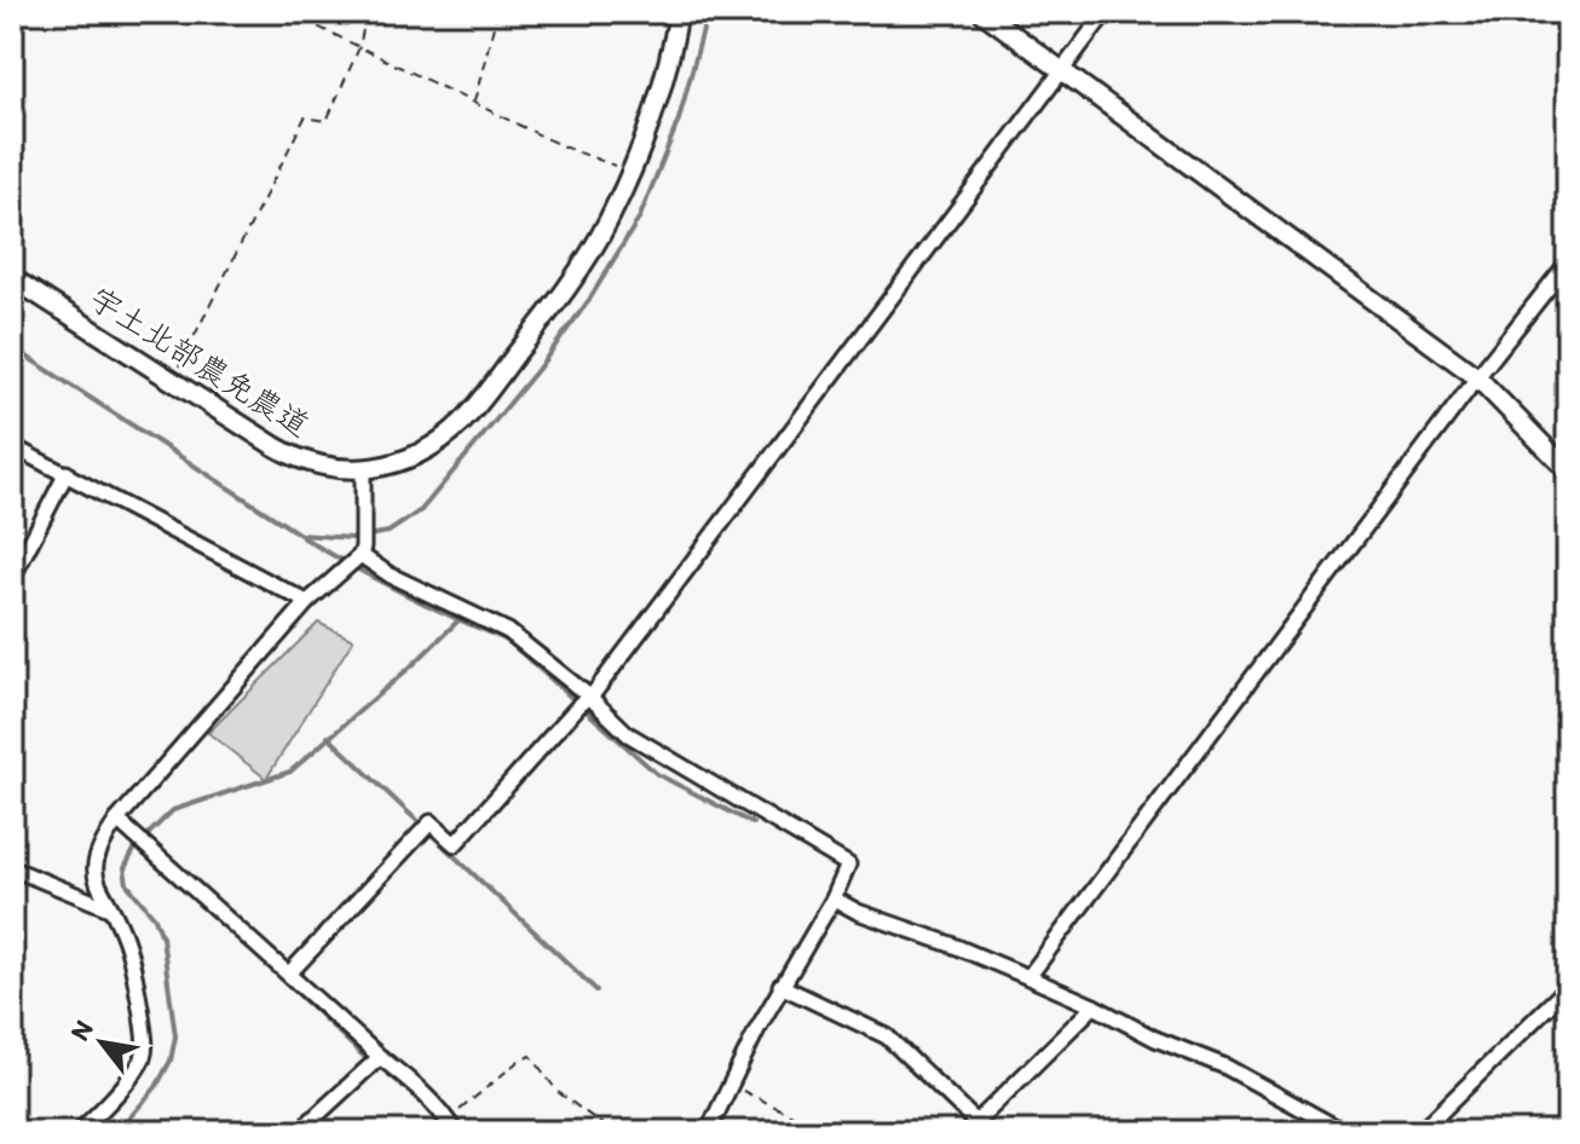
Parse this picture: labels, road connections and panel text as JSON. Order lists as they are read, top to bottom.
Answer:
{
  "streets": {
    "street": ["宇土北部農免農道"]
  },
  "north": "top left"
}
